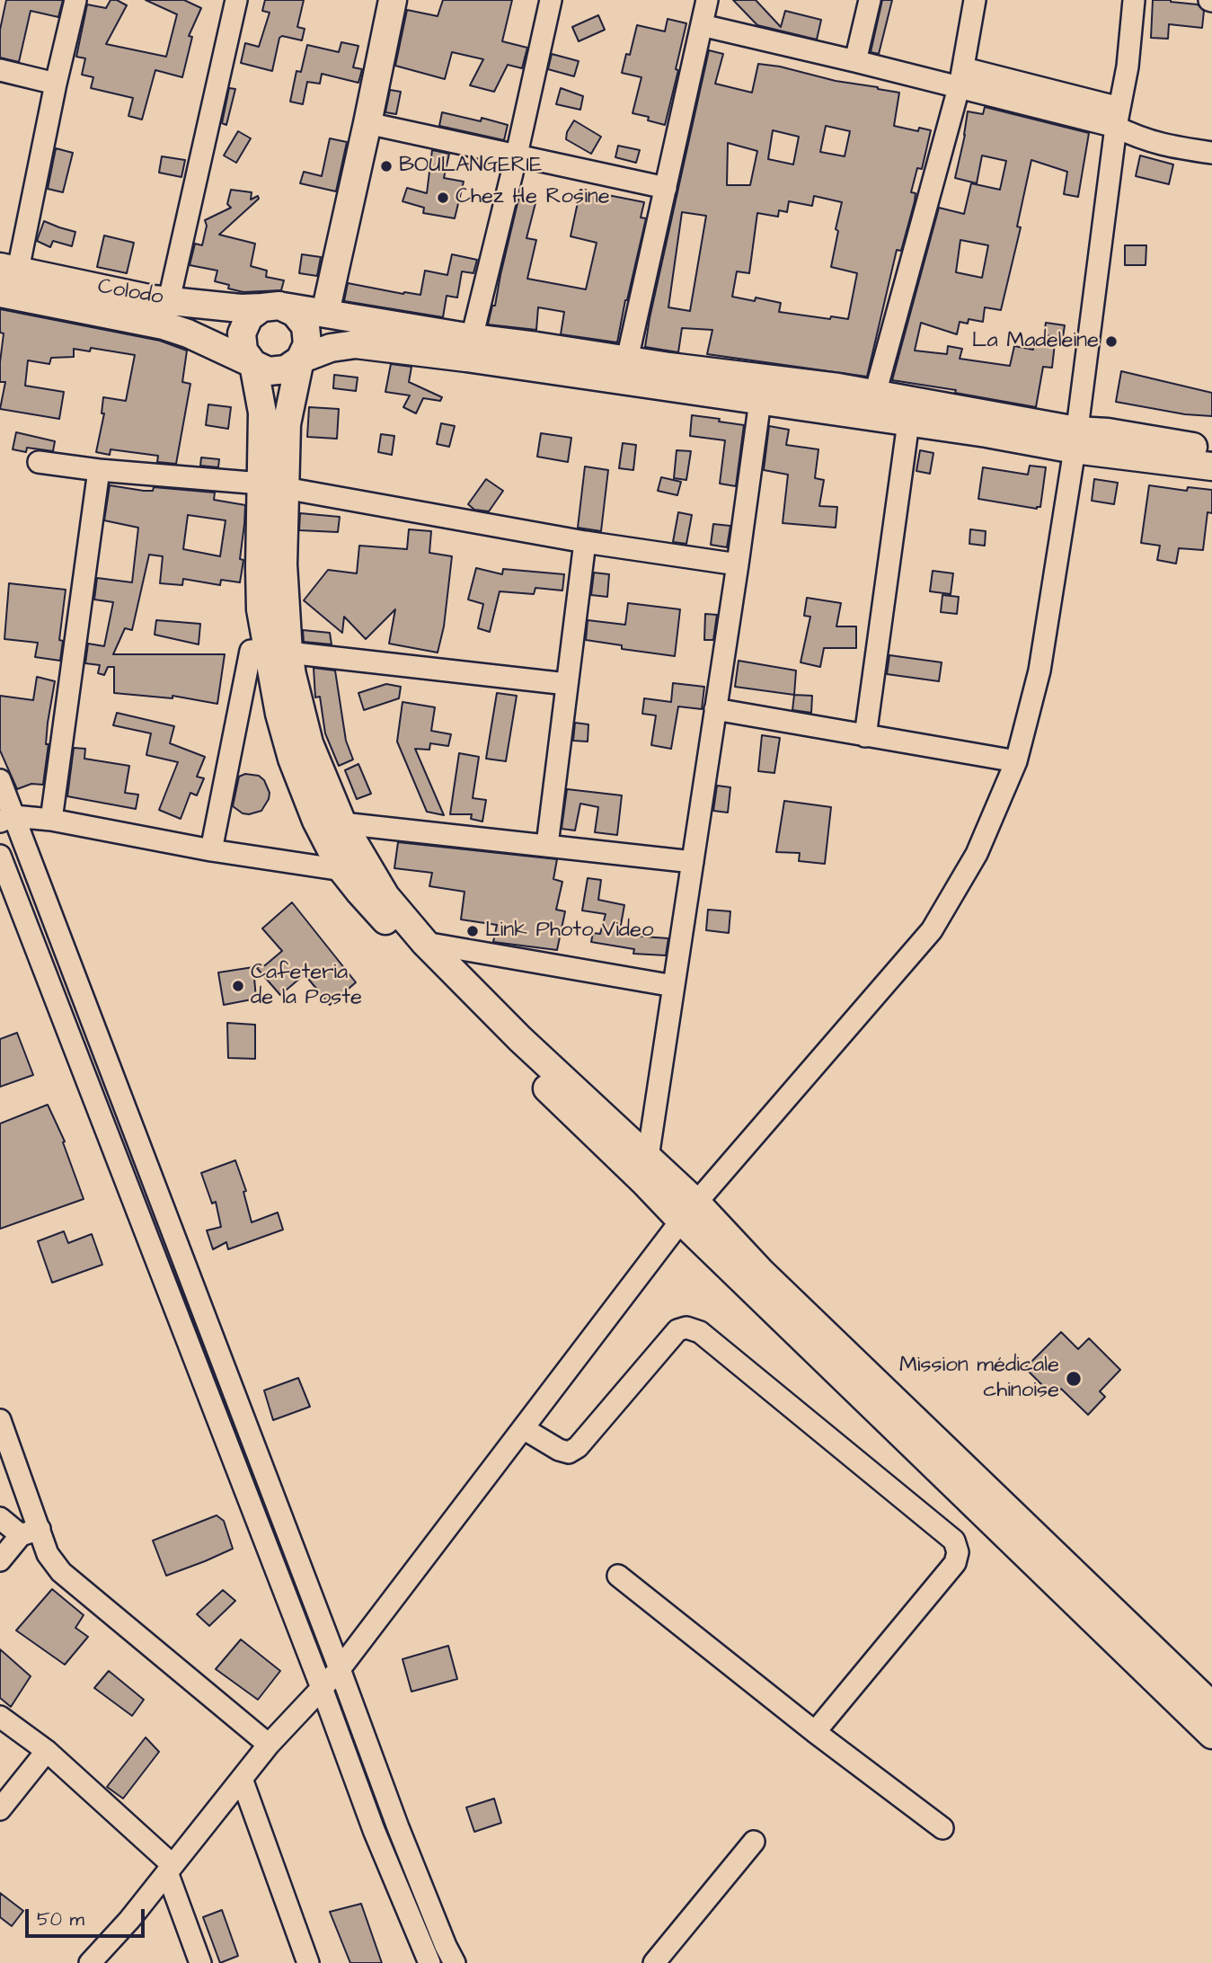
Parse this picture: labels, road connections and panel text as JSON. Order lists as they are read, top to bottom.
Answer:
{
  "streets": {
    "main road": ["Colodo"]
  },
  "places": [
    "BOULANGERIE",
    "Chez He Rosine",
    "La Madeleine",
    "Link Photo Video",
    "Cafeteria de la Poste",
    "Mission médicale chinoise"
  ],
  "scale_bar": "50 m"
}
